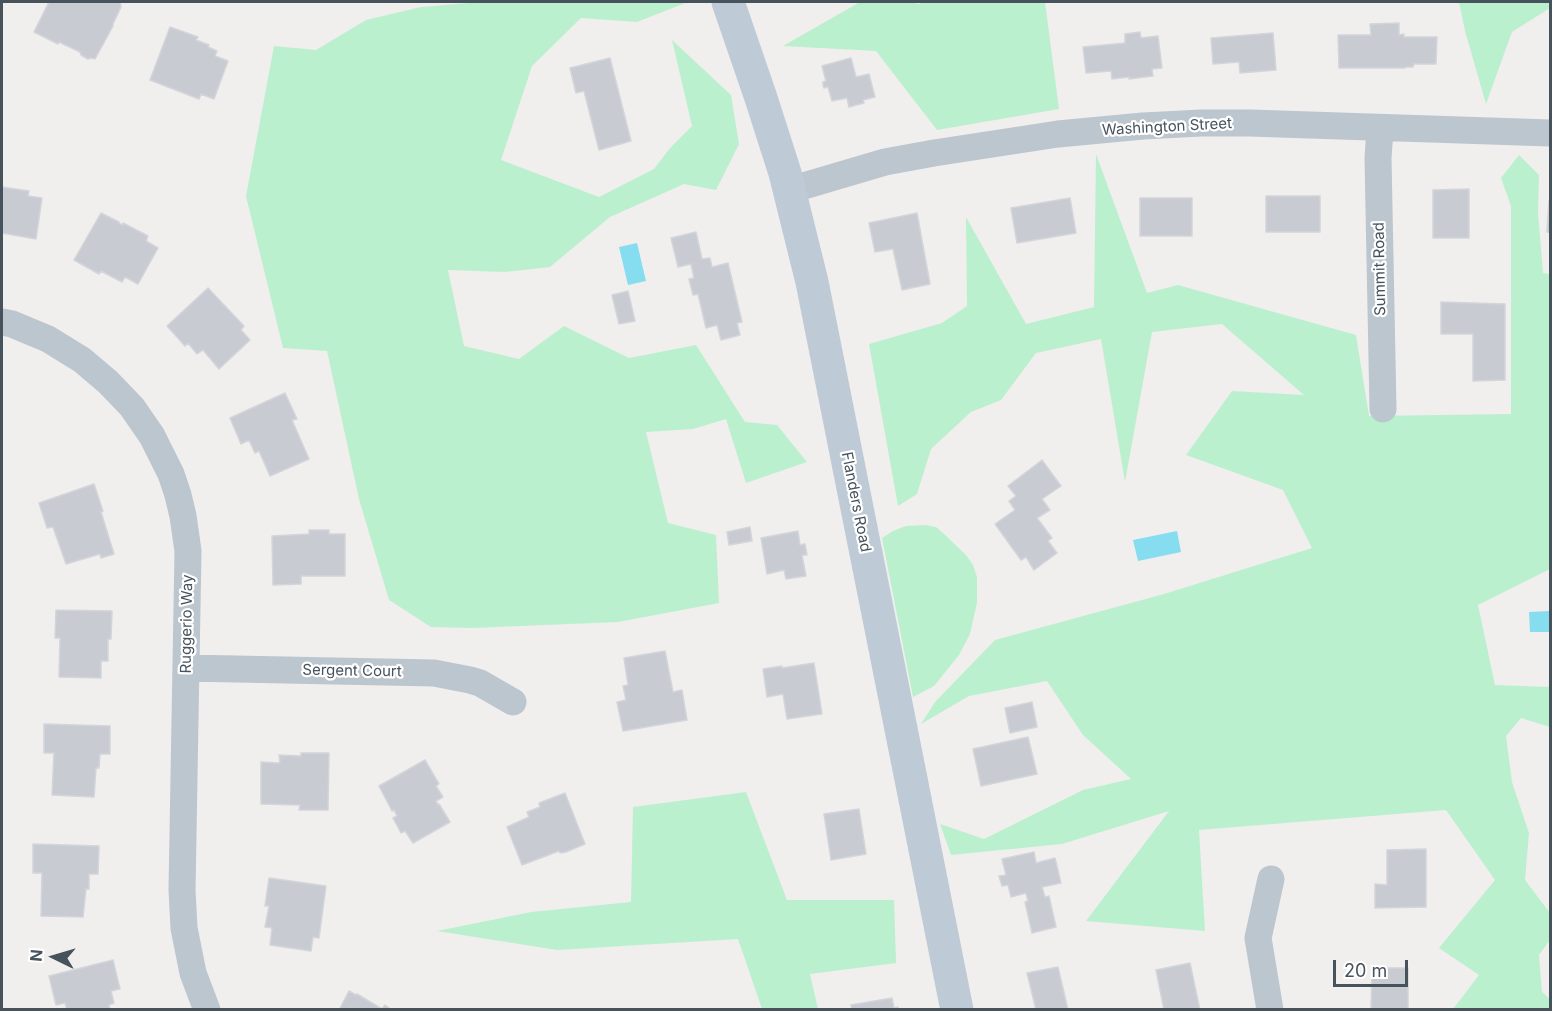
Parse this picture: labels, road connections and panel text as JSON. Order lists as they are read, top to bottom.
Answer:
{
  "streets": {
    "main road": ["Flanders Road"],
    "street": [
      "Washington Street",
      "Summit Road",
      "Ruggerio Way",
      "Sergent Court"
    ]
  },
  "crossings": [
    ["Washington Street", "Summit Road"],
    ["Washington Street", "Flanders Road"],
    ["Ruggerio Way", "Sergent Court"]
  ],
  "scale_bar": "20 m",
  "north": "left"
}
